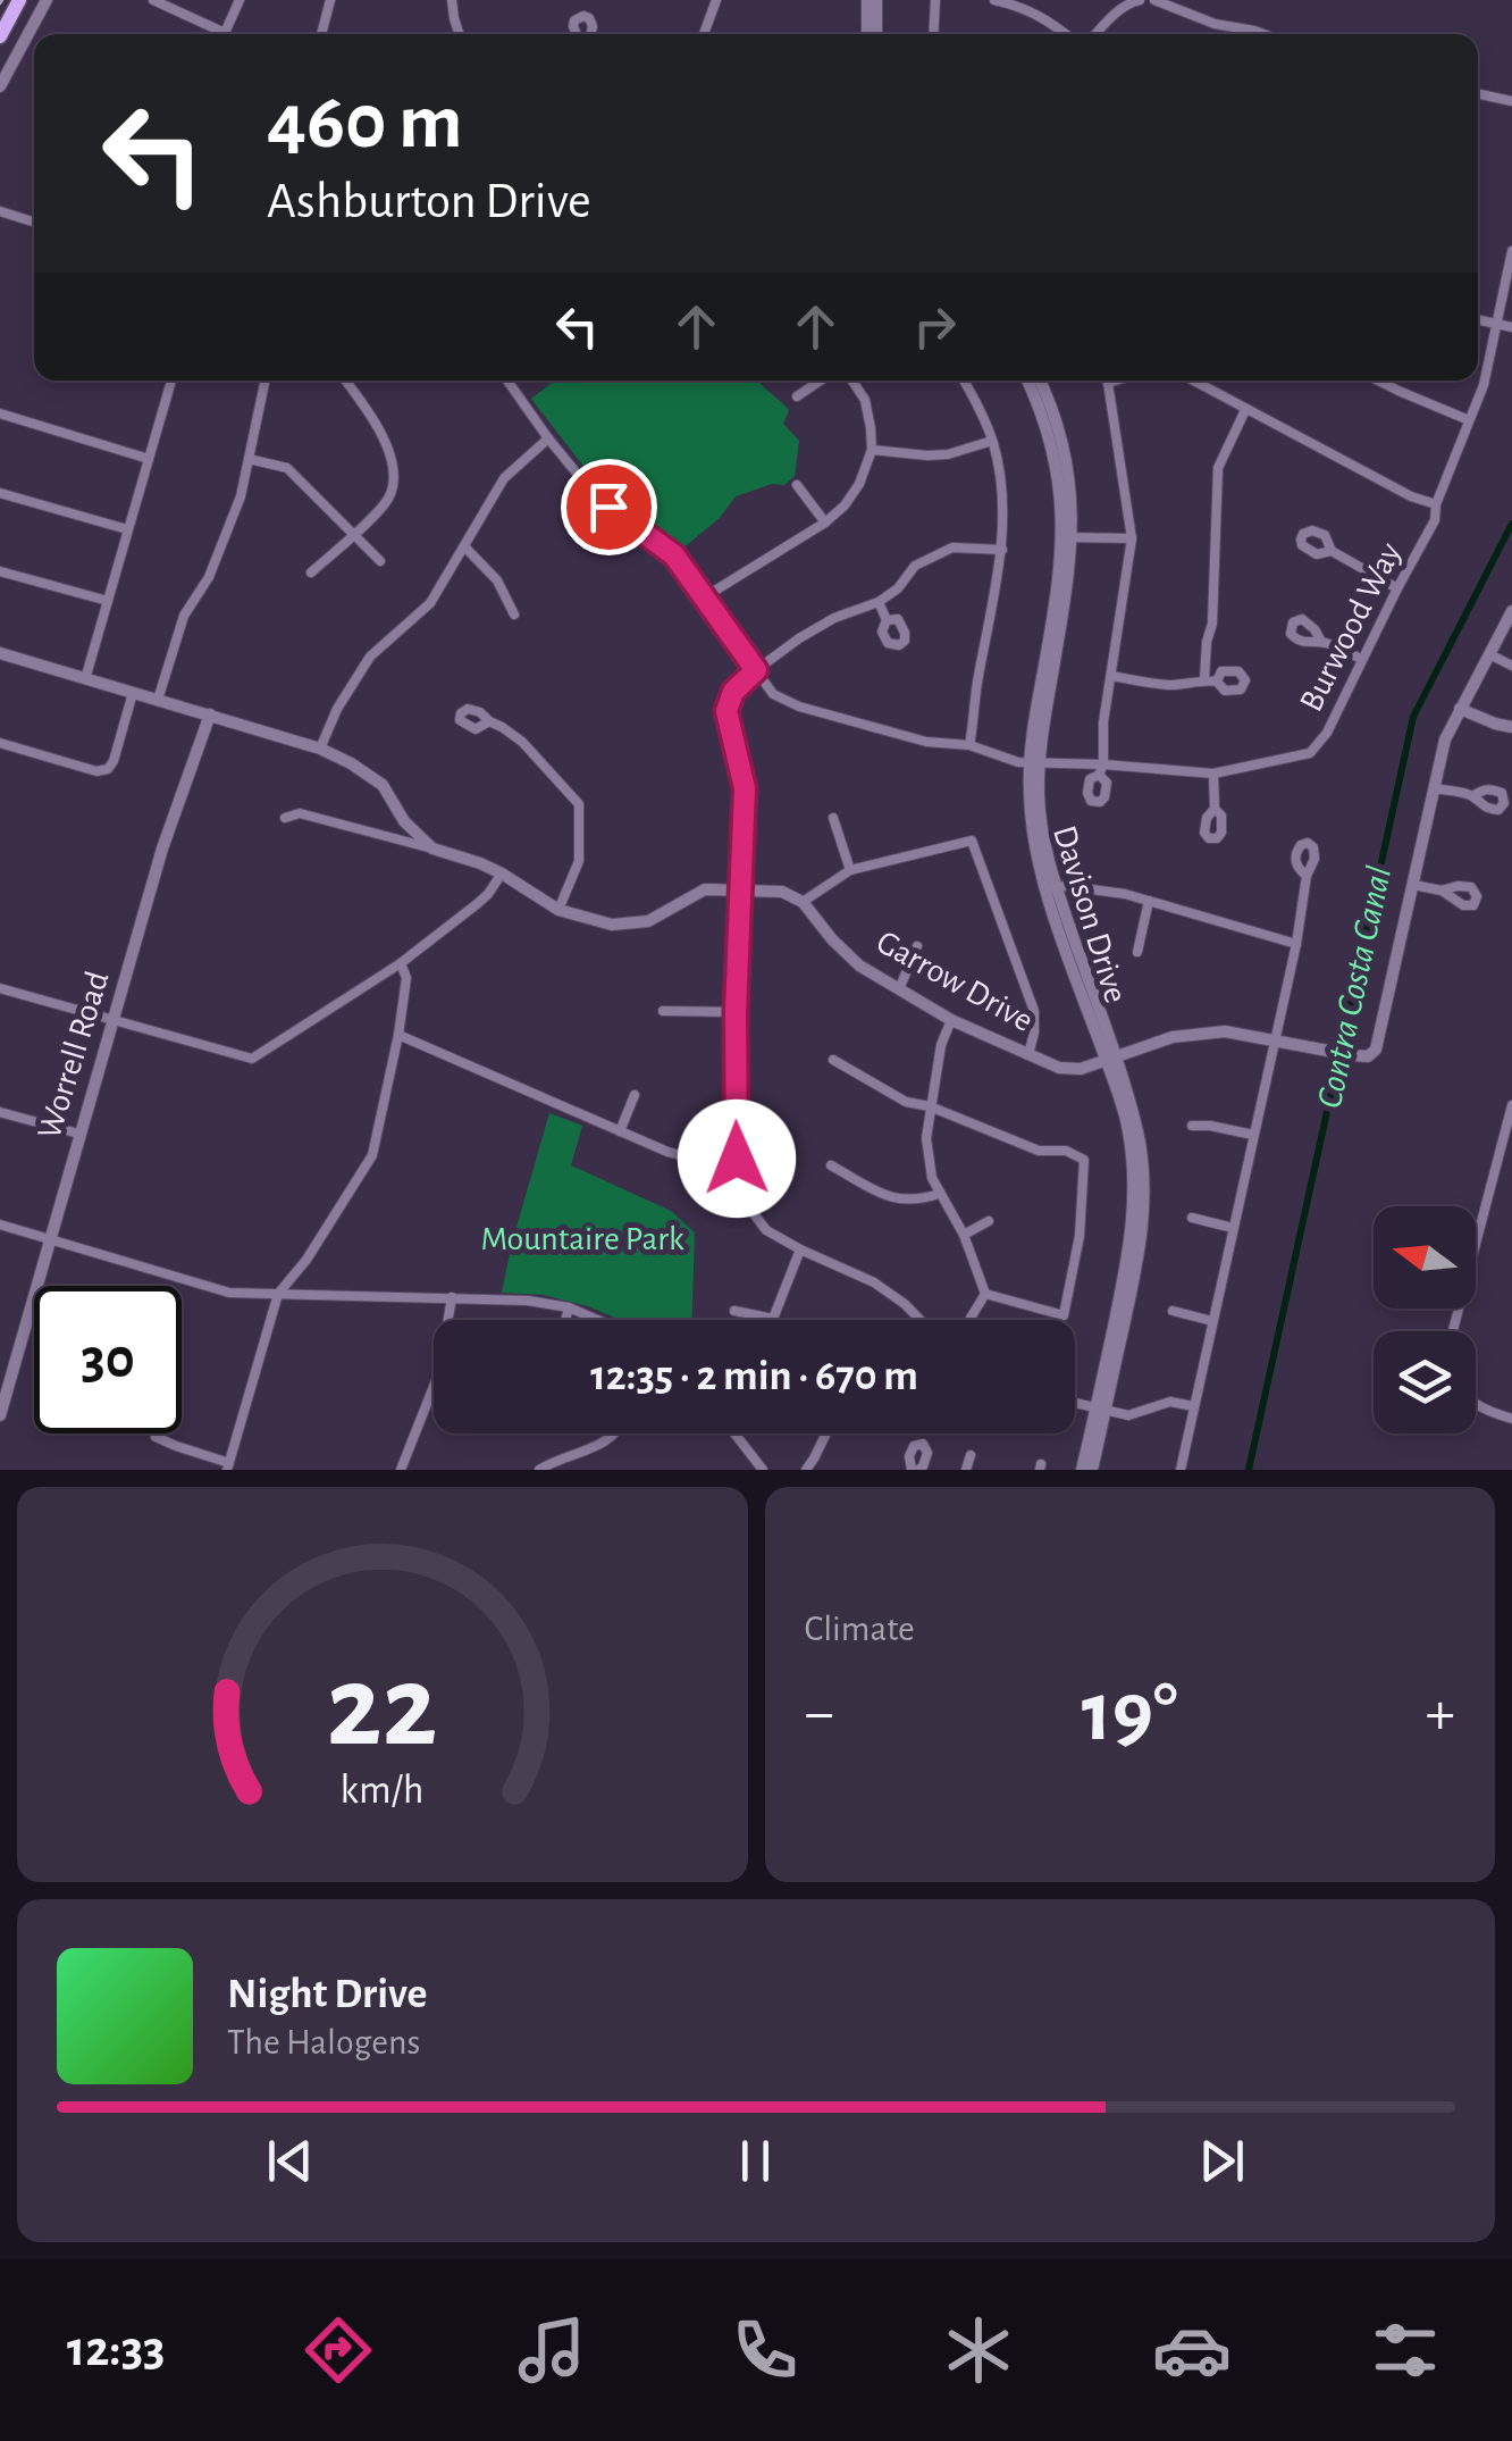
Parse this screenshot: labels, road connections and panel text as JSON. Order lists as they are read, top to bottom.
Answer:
{
  "streets": {
    "street": [
      "Burwood Way",
      "Davison Drive",
      "Garrow Drive",
      "Worrell Road"
    ]
  },
  "crossings": [
    ["Burwood Way", "Davison Drive"],
    ["Davison Drive", "Garrow Drive"]
  ],
  "water": ["Contra Costa Canal"],
  "parks": ["Mountaire Park"],
  "north": "left",
  "page": {
    "turn": ["460 m", "Ashburton Drive"],
    "limit": "30",
    "trip": "12:35 · 2 min · 670 m",
    "tile": "Climate",
    "heat": ["−", "19°", "+"],
    "song": ["Night Drive", "The Halogens"],
    "tabs": "12:33",
    "gauge": ["22", "km/h"]
  }
}
